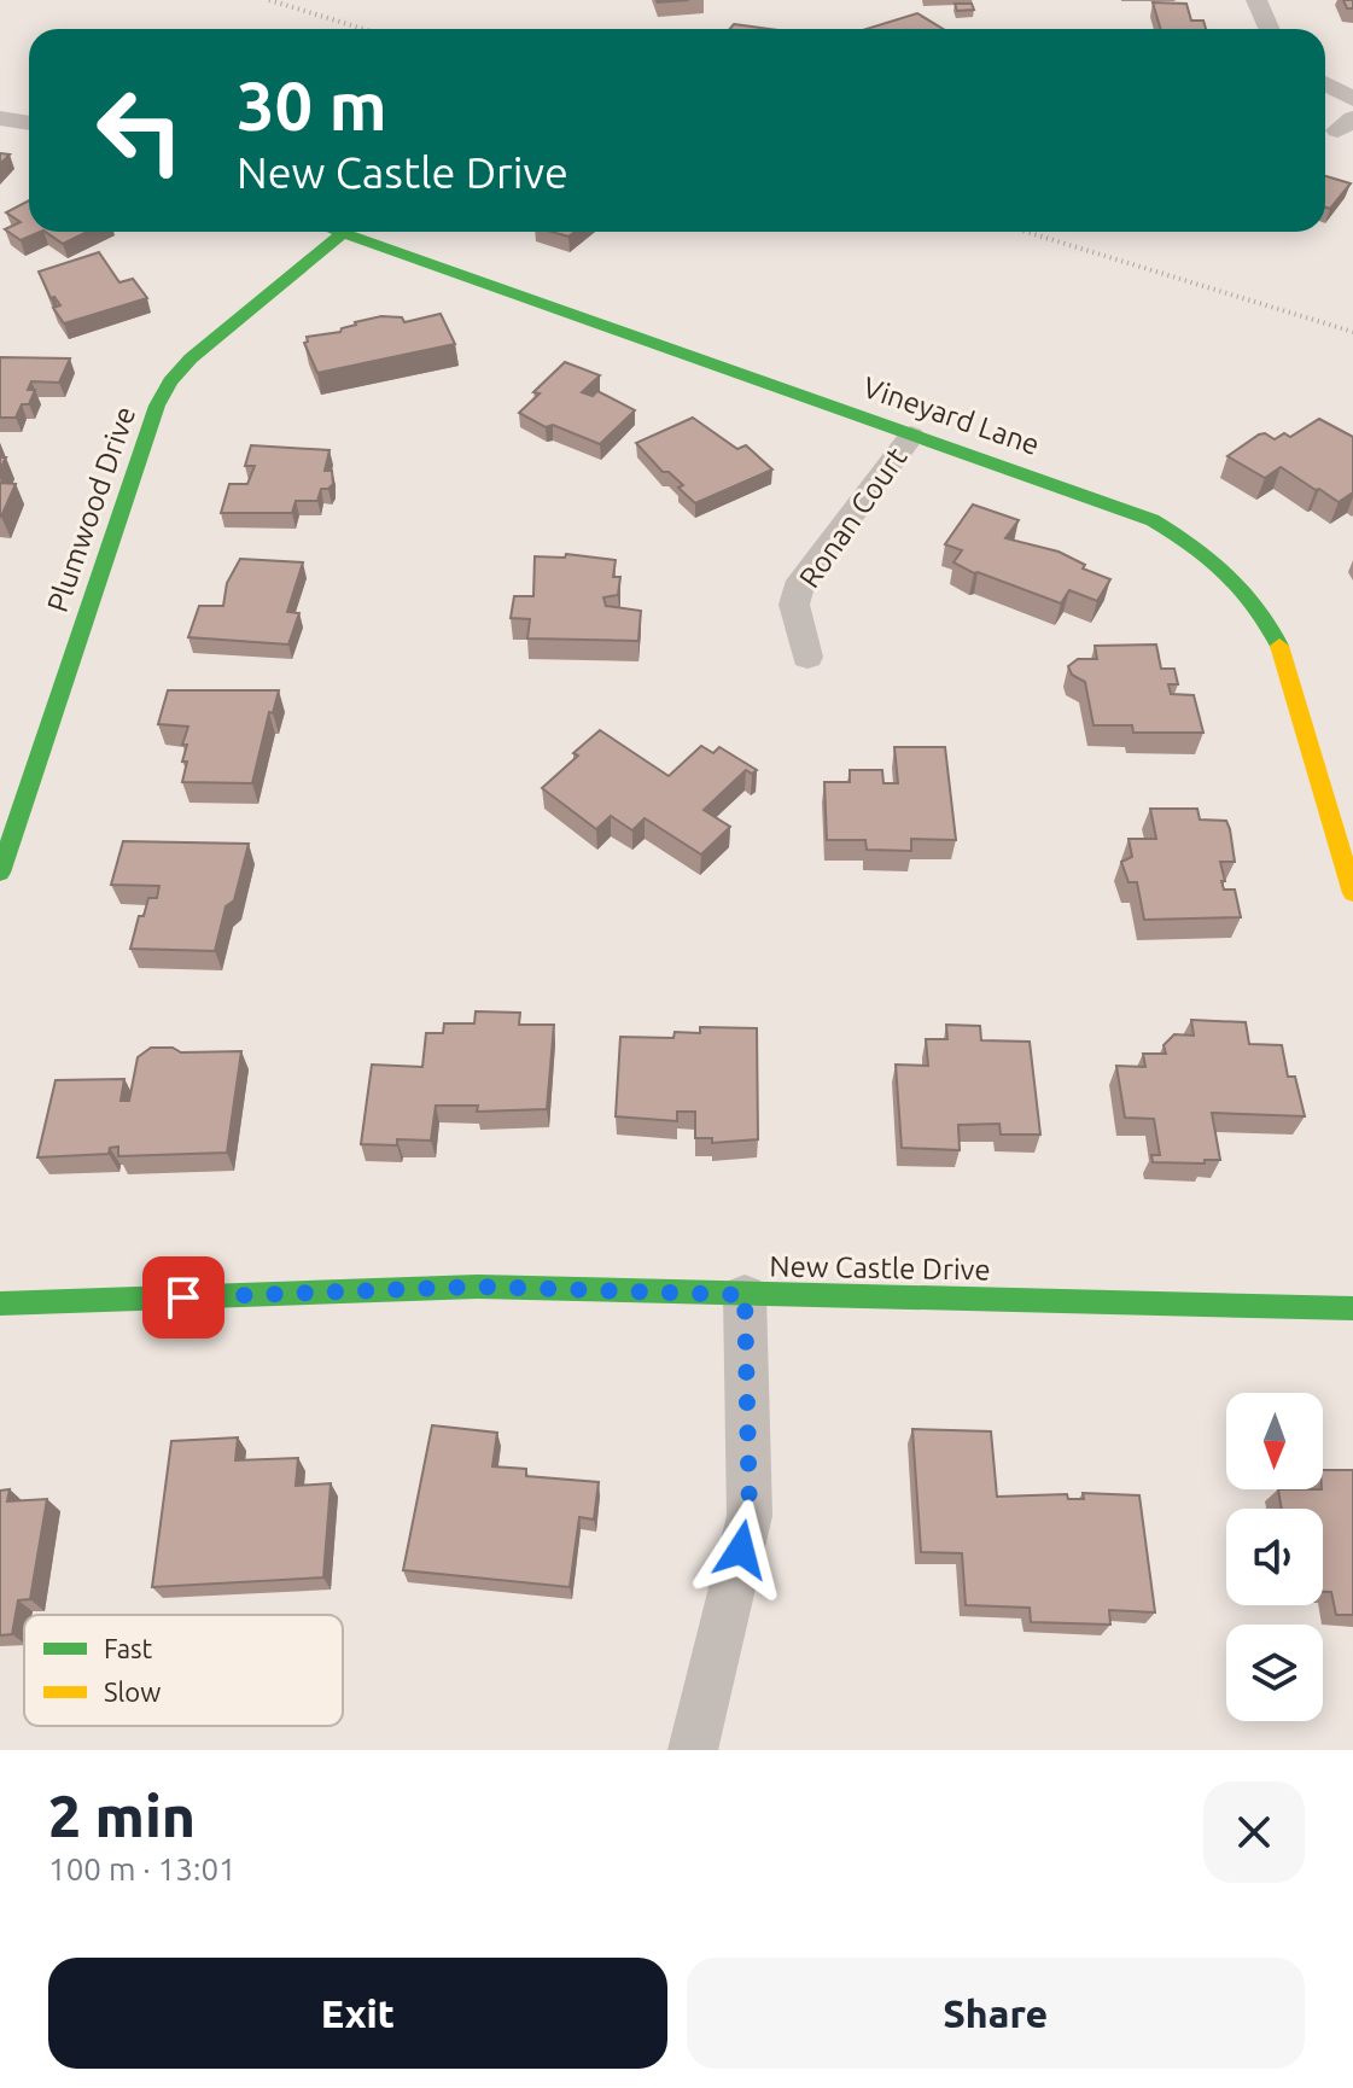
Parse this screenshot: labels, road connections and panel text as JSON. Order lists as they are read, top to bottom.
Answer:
{
  "streets": {
    "street": [
      "Vineyard Lane",
      "Plumwood Drive",
      "Ronan Court",
      "New Castle Drive"
    ]
  },
  "crossings": [
    ["Vineyard Lane", "Plumwood Drive"],
    ["Vineyard Lane", "Ronan Court"]
  ],
  "legend": ["Fast", "Slow"],
  "north": "bottom",
  "page": {
    "turn": ["30 m", "New Castle Drive"],
    "heading": ["2 min", "100 m · 13:01"],
    "buttons": ["Exit", "Share"]
  }
}
